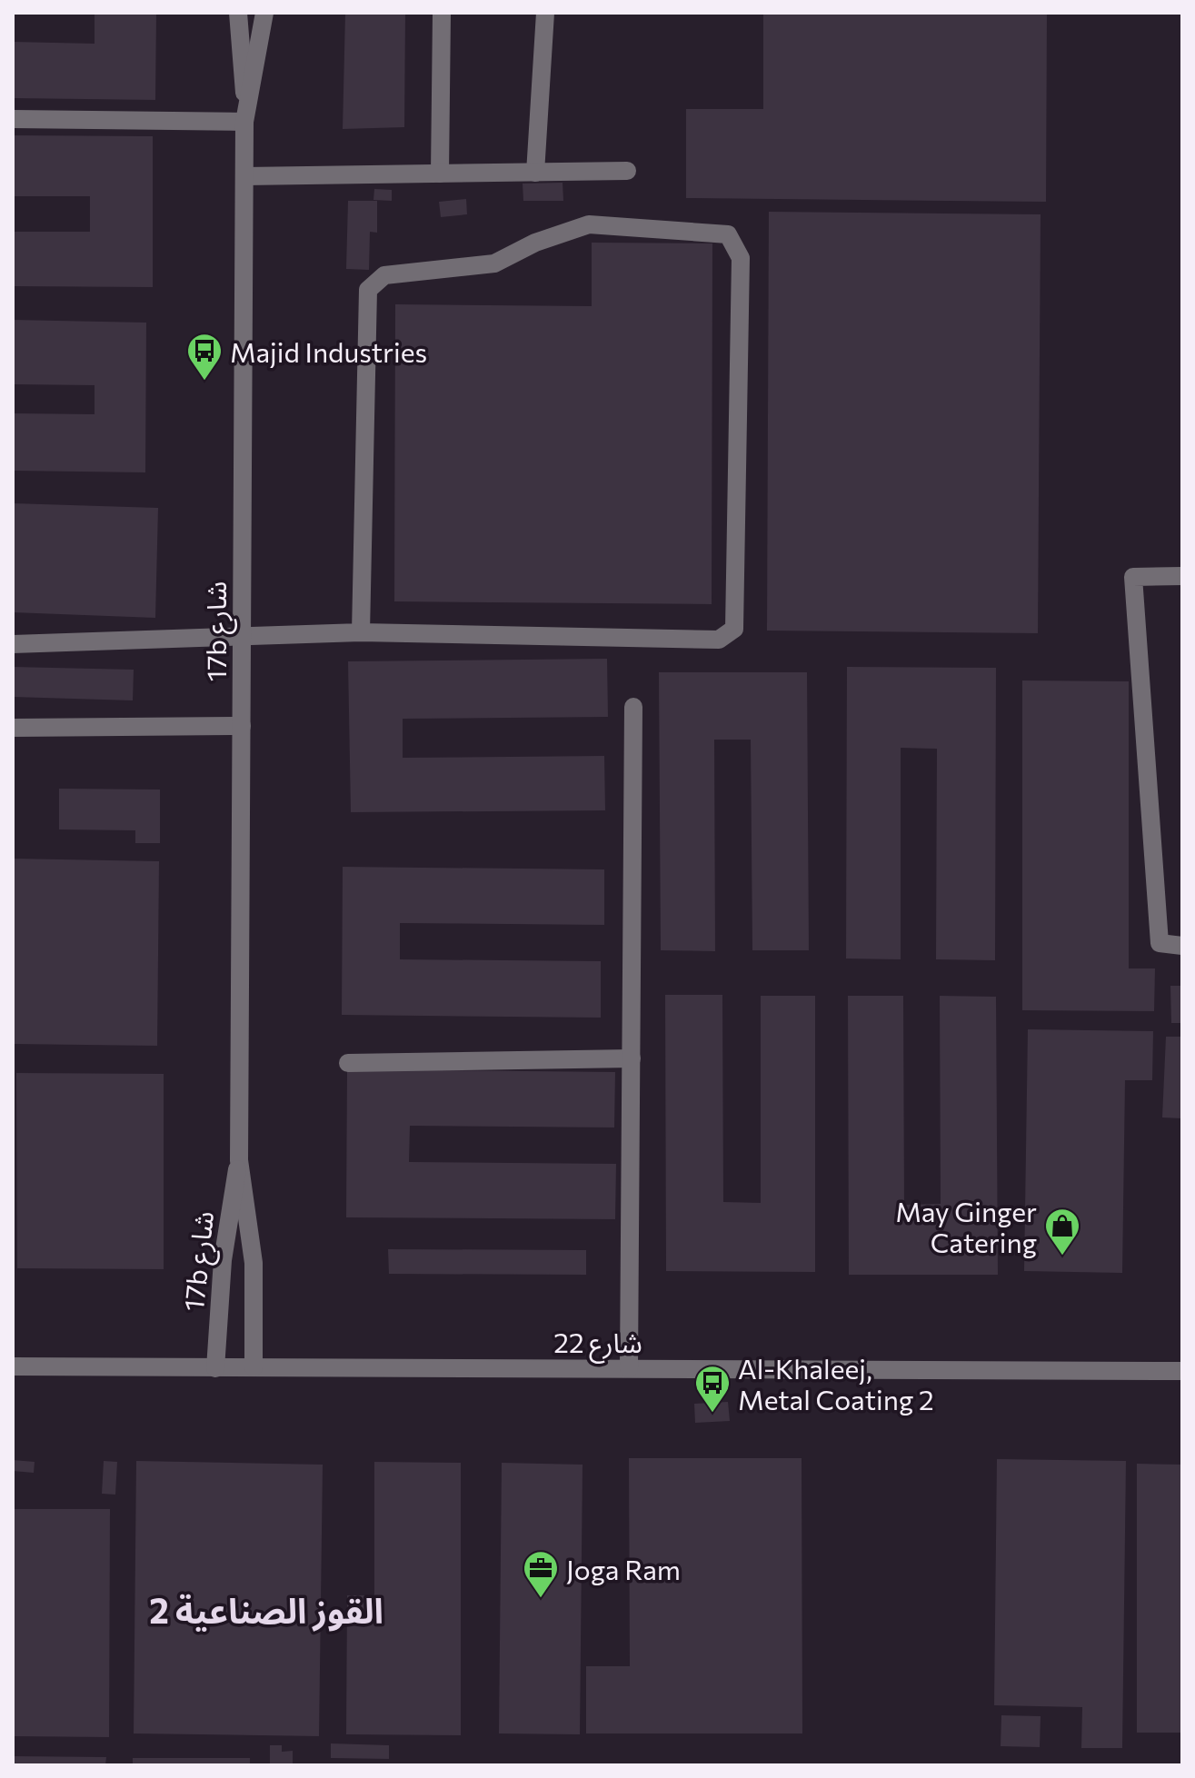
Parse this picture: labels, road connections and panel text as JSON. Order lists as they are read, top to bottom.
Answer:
{
  "streets": {
    "street": ["17b شارع", "شارع 22"]
  },
  "crossings": [
    ["17b شارع", "شارع 22"]
  ],
  "districts": ["القوز الصناعية 2"],
  "places": {
    "bus stop": ["Majid Industries", "Al-Khaleej, Metal Coating 2"],
    "shop": ["May Ginger Catering"],
    "office": ["Joga Ram"]
  }
}
